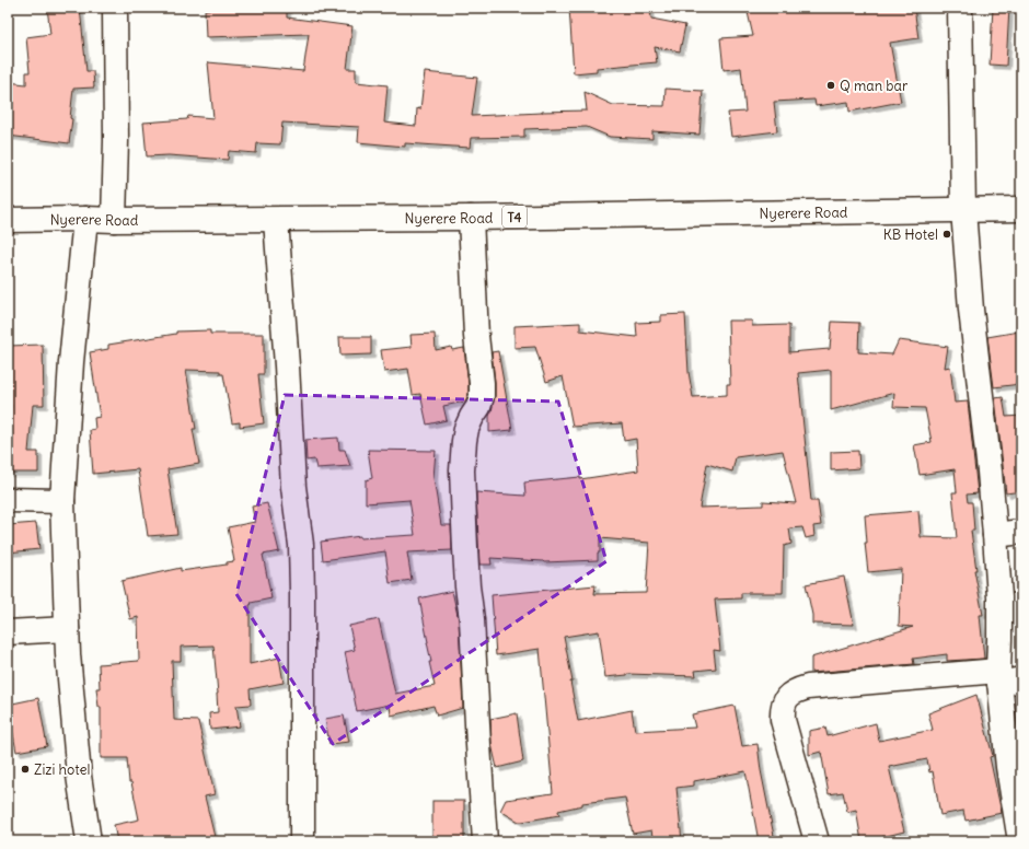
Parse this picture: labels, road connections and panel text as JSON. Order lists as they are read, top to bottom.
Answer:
{
  "streets": {
    "main road": ["Nyerere Road", "T4"]
  },
  "places": ["Q man bar", "KB Hotel", "Zizi hotel"]
}
